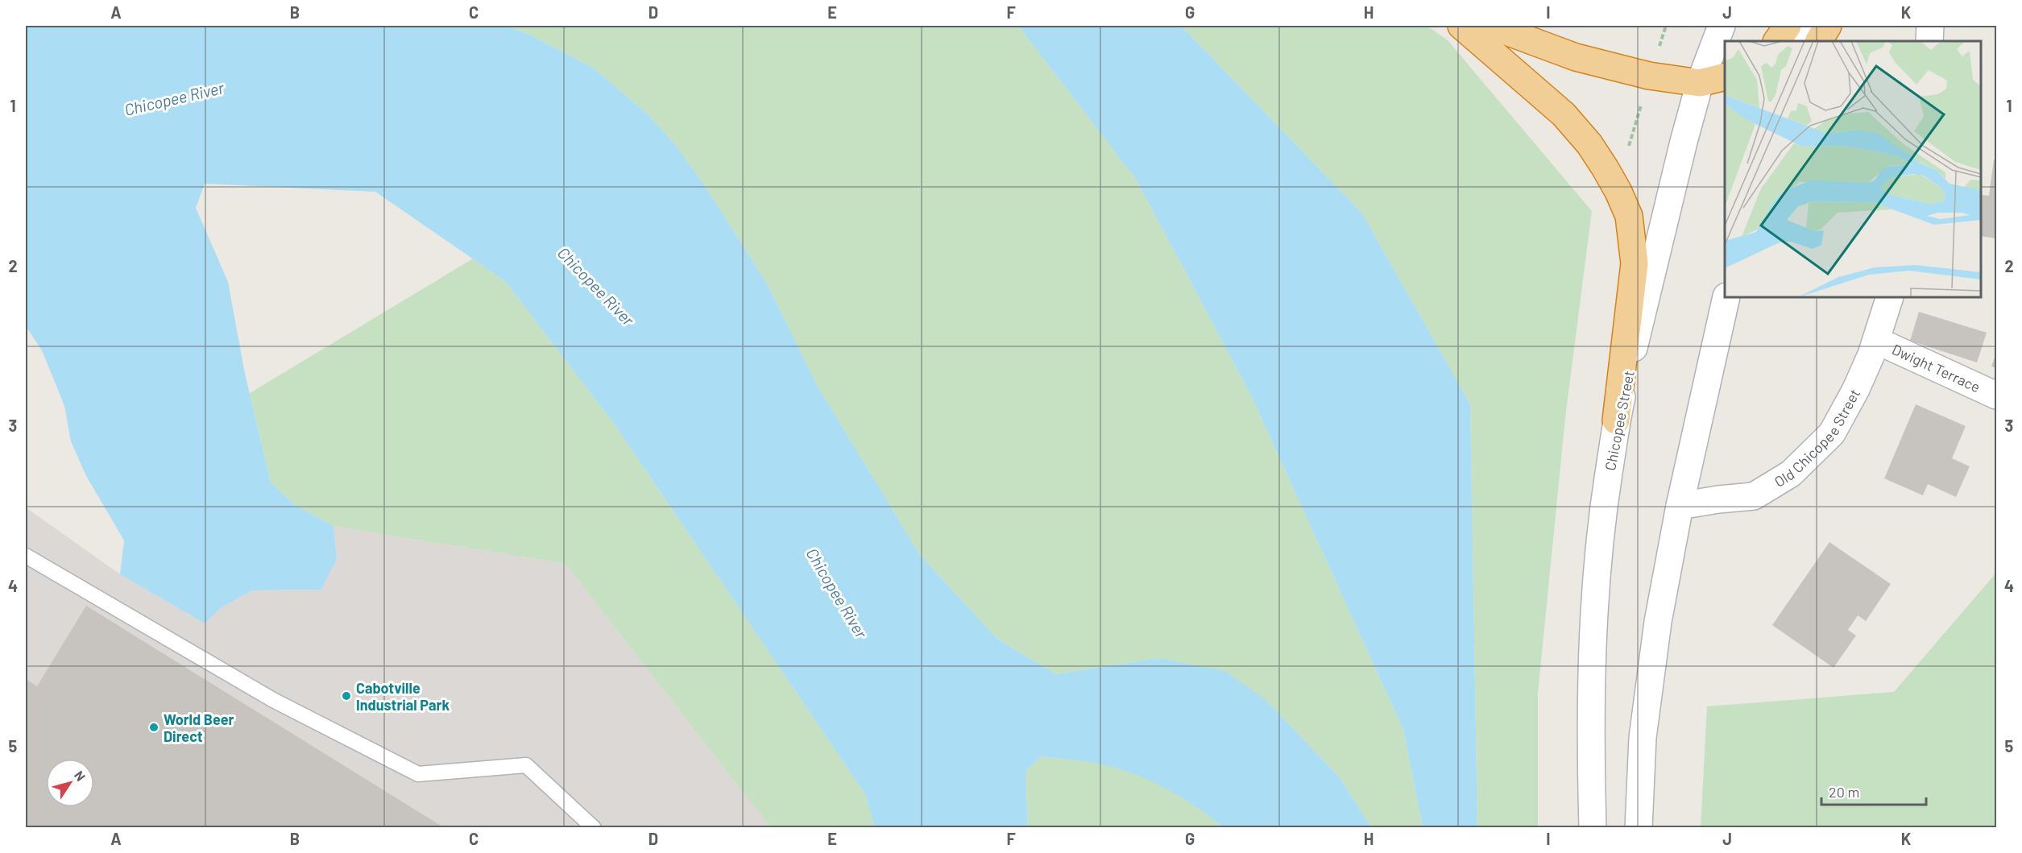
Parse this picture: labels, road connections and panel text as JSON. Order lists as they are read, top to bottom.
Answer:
{
  "streets": {
    "main road": ["Dwight Terrace", "Chicopee Street", "Old Chicopee Street"]
  },
  "crossings": [
    ["Dwight Terrace", "Old Chicopee Street"]
  ],
  "water": ["Chicopee River"],
  "places": ["Cabotville Industrial Park", "World Beer Direct"],
  "scale_bar": "20 m",
  "north": "top right",
  "grid": {
    "columns": [
      "A",
      "B",
      "C",
      "D",
      "E",
      "F",
      "G",
      "H",
      "I",
      "J",
      "K"
    ],
    "rows": [
      "1",
      "2",
      "3",
      "4",
      "5"
    ]
  }
}
